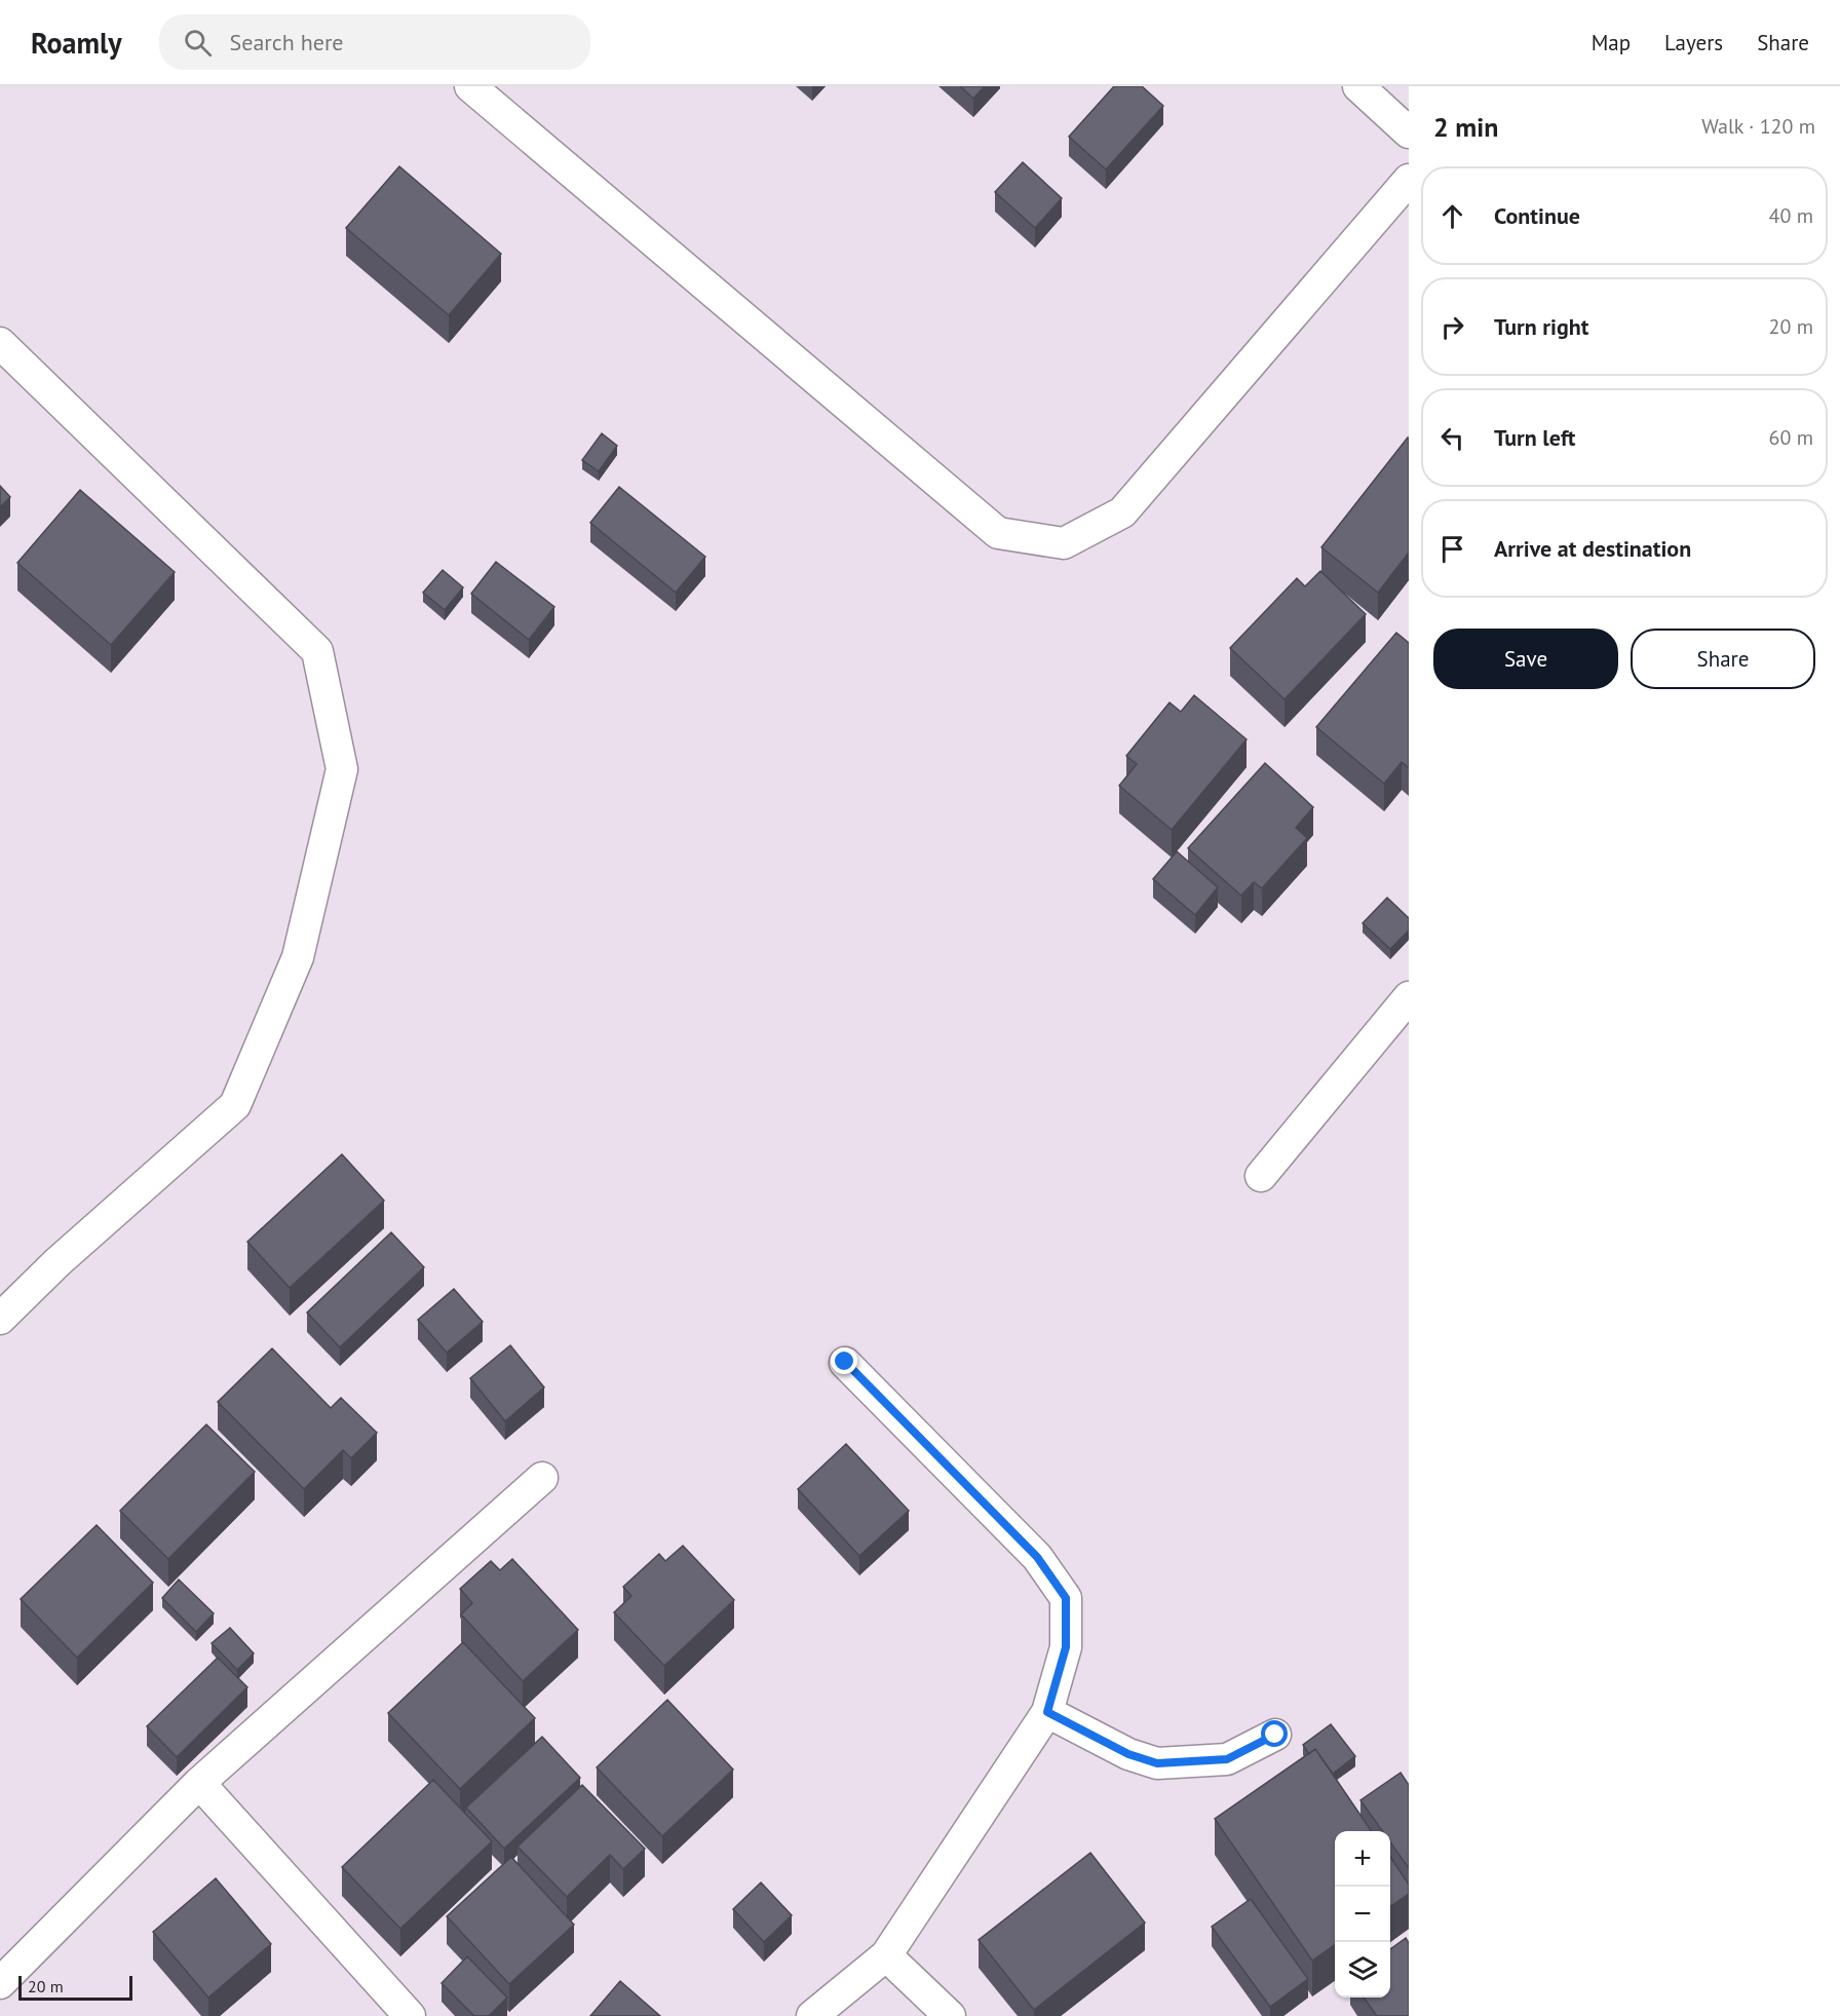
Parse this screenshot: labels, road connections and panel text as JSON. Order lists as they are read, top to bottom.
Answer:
{
  "scale_bar": "20 m",
  "page": {
    "header": "Roamly",
    "search": "Search here",
    "nav": ["Map", "Layers", "Share"],
    "heading": ["2 min", "Walk · 120 m"],
    "list": [
      ["Continue", "40 m"],
      ["Turn right", "20 m"],
      ["Turn left", "60 m"],
      "Arrive at destination"
    ],
    "buttons": ["Save", "Share"],
    "map_buttons": ["+", "−"],
    "scale": "20 m"
  }
}
